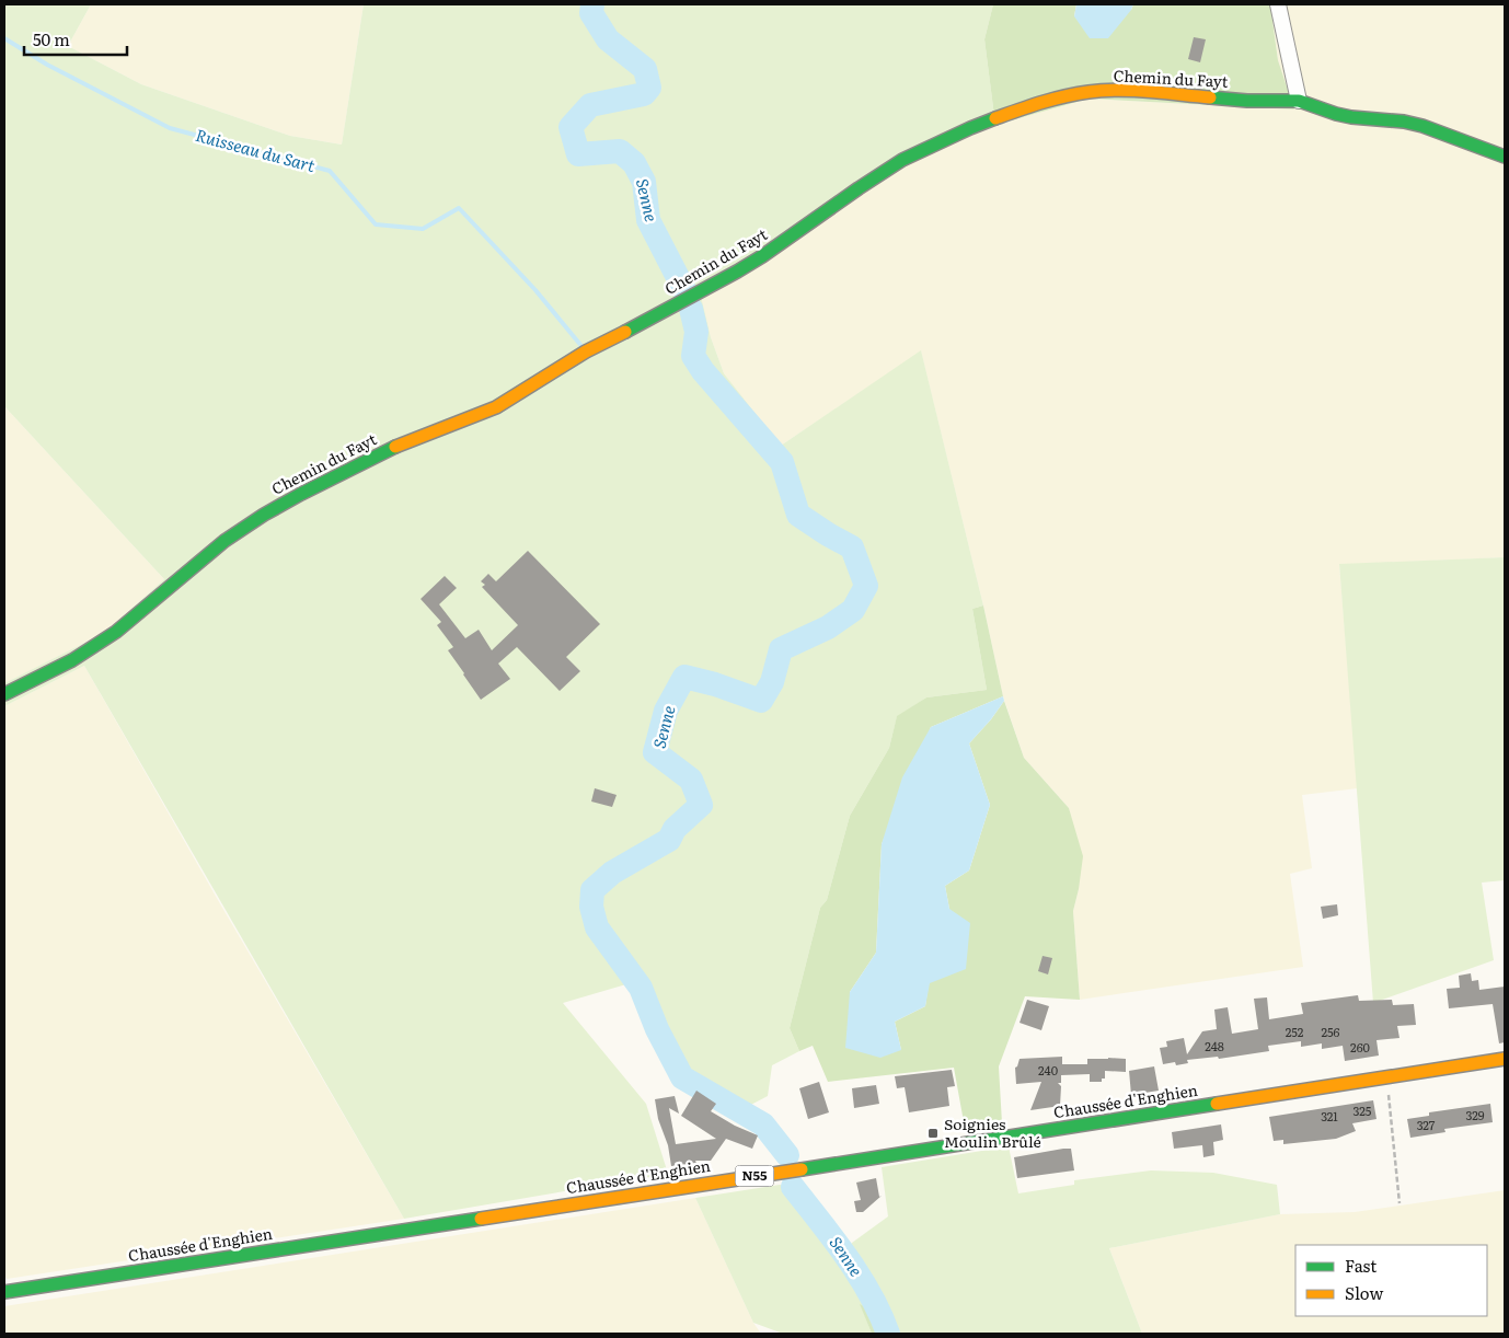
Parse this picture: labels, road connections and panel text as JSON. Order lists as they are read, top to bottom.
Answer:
{
  "streets": {
    "street": ["Chemin du Fayt", "Chaussée d'Enghien", "N55"]
  },
  "water": ["Ruisseau du Sart", "Senne"],
  "places": {
    "transit": ["Soignies Moulin Brûlé"]
  },
  "house_numbers": [
    "252",
    "256",
    "248",
    "260",
    "240",
    "325",
    "329",
    "321",
    "327"
  ],
  "legend": ["Fast", "Slow"],
  "scale_bar": "50 m"
}
